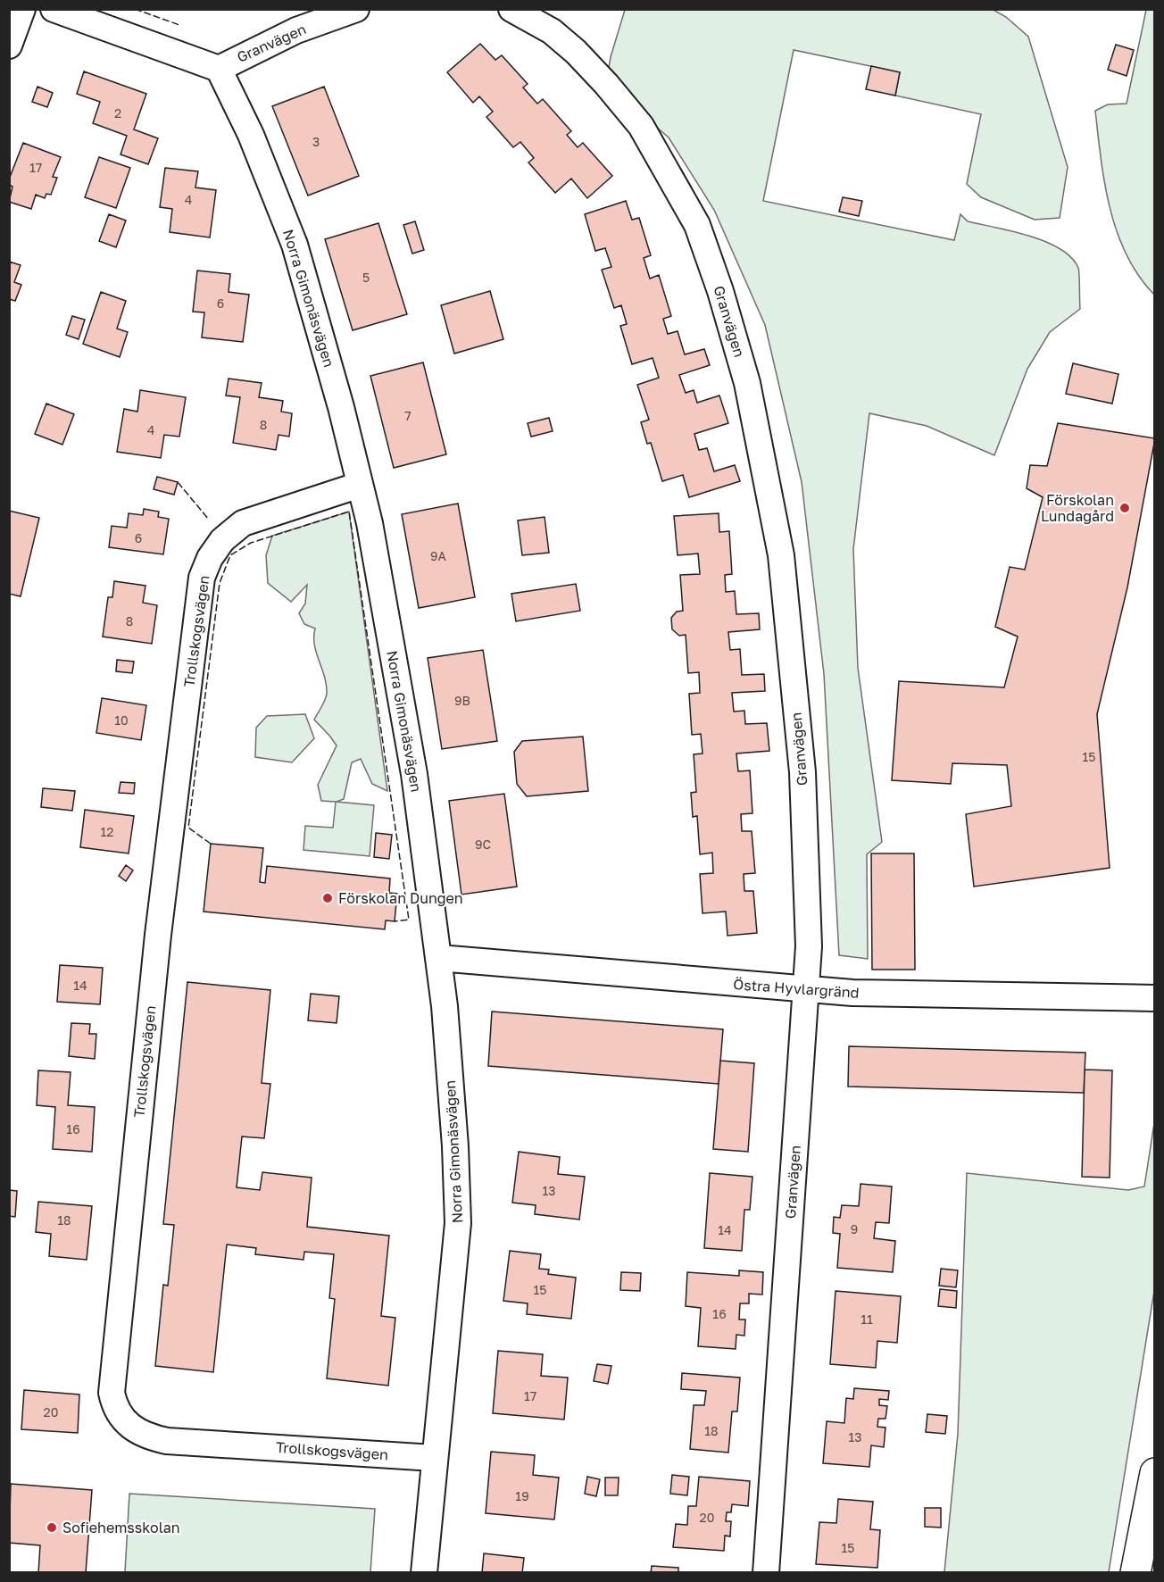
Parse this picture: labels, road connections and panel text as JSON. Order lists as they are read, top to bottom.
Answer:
{
  "streets": {
    "street": [
      "Granvägen",
      "Norra Gimonäsvägen",
      "Trollskogsvägen",
      "Östra Hyvlargränd"
    ]
  },
  "crossings": [
    ["Granvägen", "Norra Gimonäsvägen"],
    ["Granvägen", "Östra Hyvlargränd"],
    ["Norra Gimonäsvägen", "Trollskogsvägen"],
    ["Norra Gimonäsvägen", "Östra Hyvlargränd"]
  ],
  "places": ["Förskolan Lundagård", "Förskolan Dungen", "Sofiehemsskolan"],
  "house_numbers": [
    "2",
    "3",
    "17",
    "4",
    "5",
    "6",
    "7",
    "8",
    "4",
    "6",
    "9A",
    "8",
    "9B",
    "10",
    "15",
    "12",
    "9C",
    "14",
    "16",
    "13",
    "18",
    "9",
    "14",
    "15",
    "16",
    "11",
    "17",
    "20",
    "18",
    "13",
    "19",
    "20",
    "15"
  ]
}
